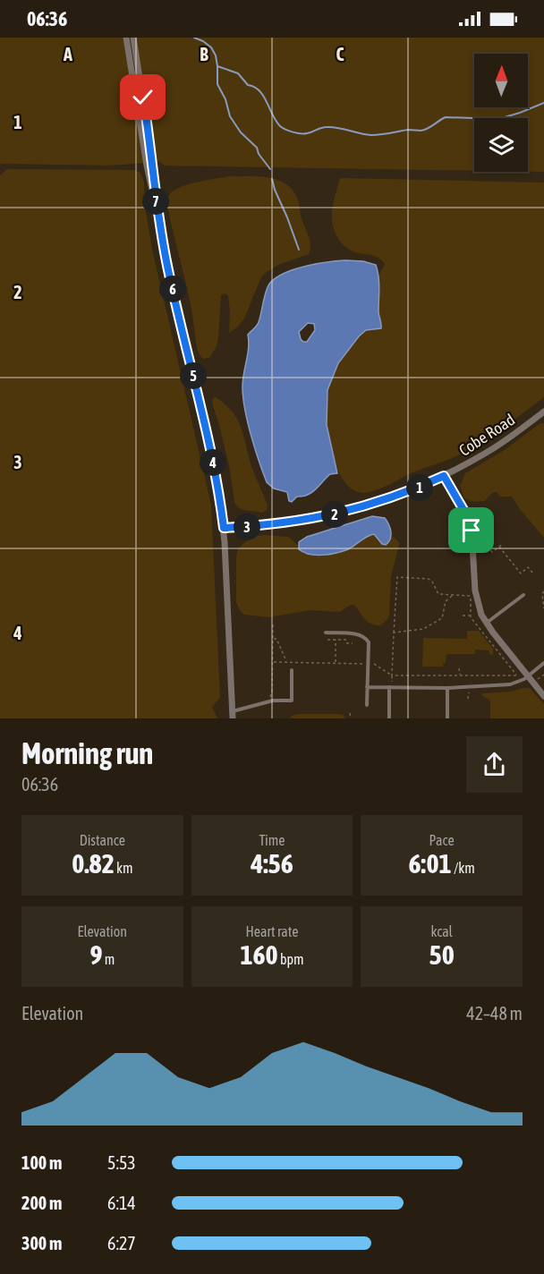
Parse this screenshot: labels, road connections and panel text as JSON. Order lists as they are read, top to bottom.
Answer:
{
  "streets": {
    "street": ["Cobe Road"]
  },
  "north": "top",
  "page": {
    "status": "06:36",
    "pins": [
      "7",
      "6",
      "5",
      "4",
      "1",
      "2",
      "3"
    ],
    "heading": ["Morning run", "06:36"],
    "stats": [
      ["Distance", "0.82 km"],
      ["Time", "4:56"],
      ["Pace", "6:01 /km"],
      ["Elevation", "9 m"],
      ["Heart rate", "160 bpm"],
      ["kcal", "50"]
    ],
    "chart": ["Elevation", "42–48 m"],
    "list": [
      {
        "name": "100 m",
        "note": "5:53"
      },
      {
        "name": "200 m",
        "note": "6:14"
      },
      {
        "name": "300 m",
        "note": "6:27"
      }
    ]
  },
  "grid": {
    "columns": ["A", "B", "C"],
    "rows": [
      "1",
      "2",
      "3",
      "4"
    ]
  }
}
